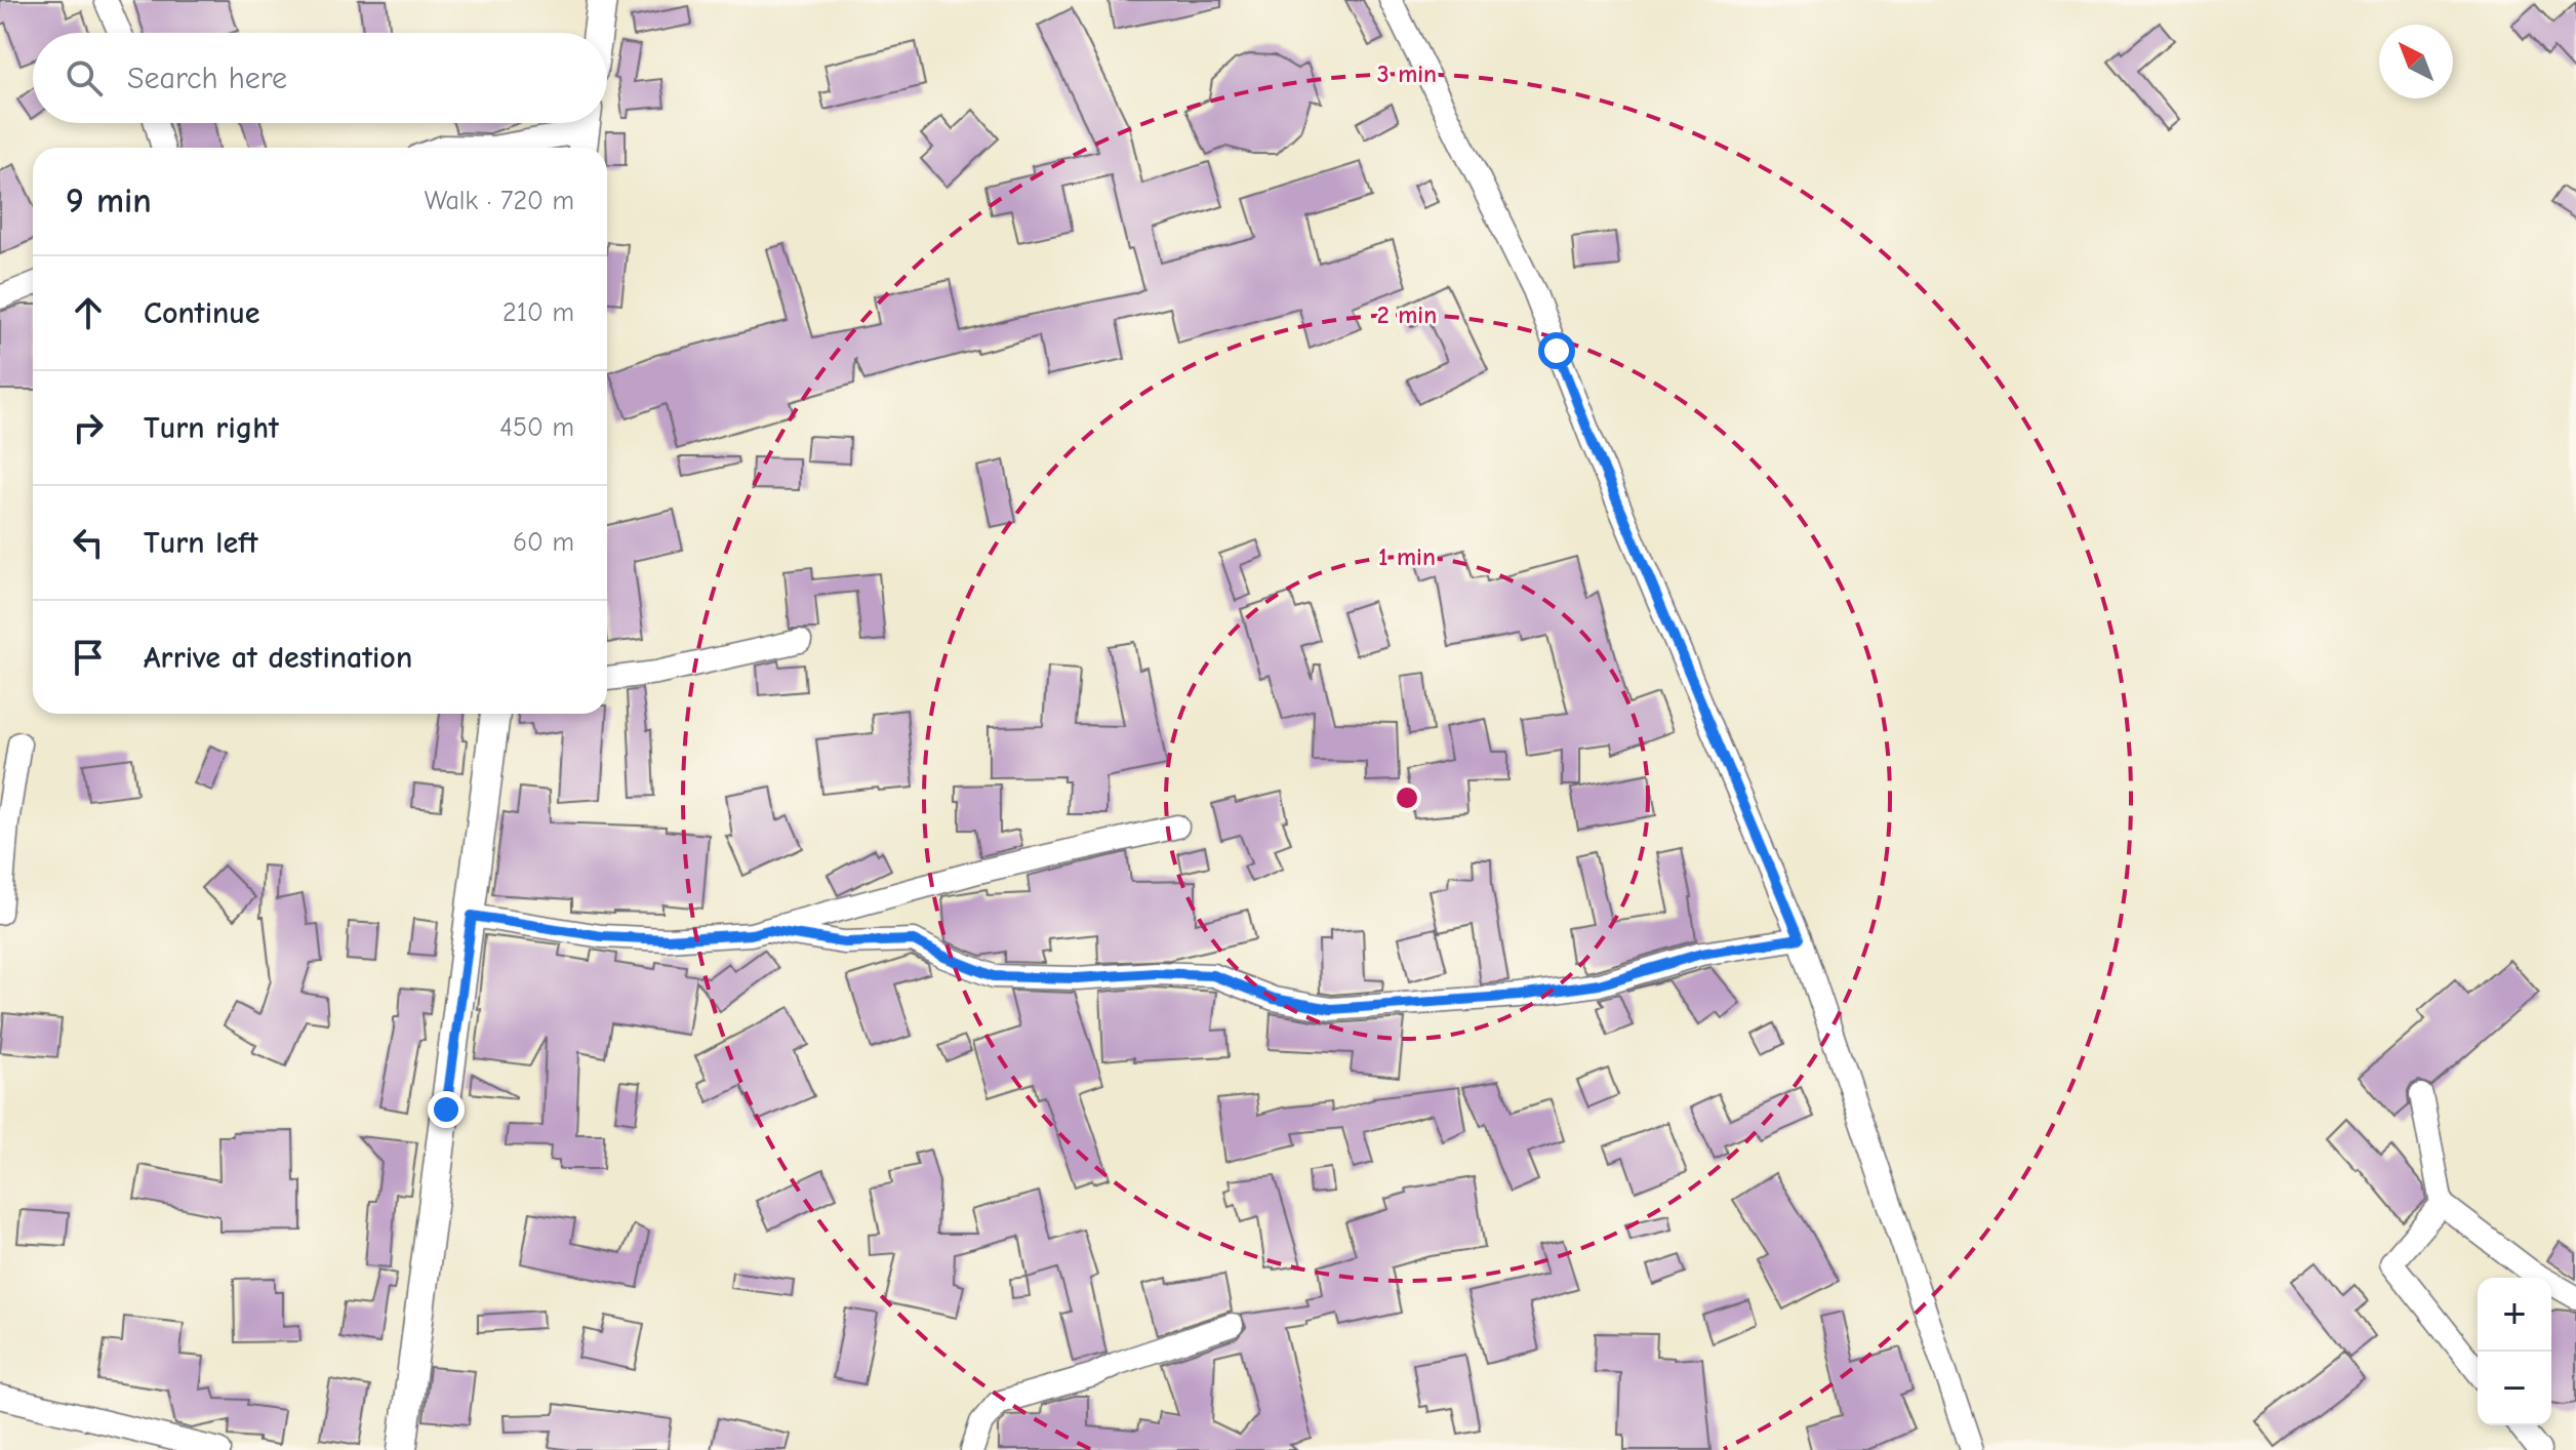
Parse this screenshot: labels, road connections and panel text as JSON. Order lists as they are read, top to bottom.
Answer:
{
  "north": "top left",
  "page": {
    "search": "Search here",
    "heading": ["9 min", "Walk · 720 m"],
    "list": [
      ["Continue", "210 m"],
      ["Turn right", "450 m"],
      ["Turn left", "60 m"],
      "Arrive at destination"
    ],
    "map_buttons": ["+", "−"]
  },
  "rings": ["3 min", "2 min", "1 min"]
}
